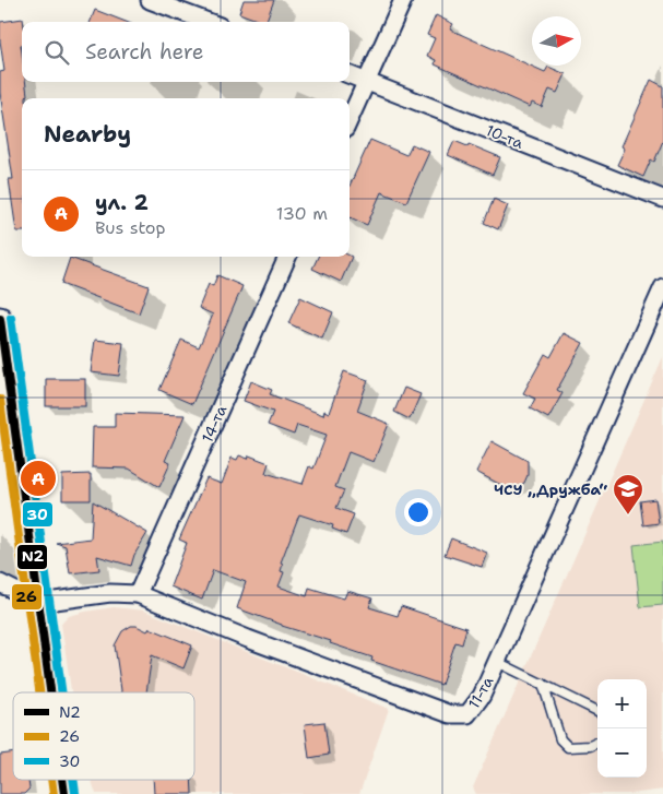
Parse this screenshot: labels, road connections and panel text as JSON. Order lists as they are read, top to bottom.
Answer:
{
  "streets": {
    "street": ["10-та", "14-та", "11-та"]
  },
  "crossings": [
    ["14-та", "11-та"]
  ],
  "places": {
    "school or university": ["ЧСУ „Дружба“"]
  },
  "lines": ["transit line 30", "transit line N2", "transit line 26"],
  "legend": ["N2", "26", "30"],
  "north": "right",
  "page": {
    "search": "Search here",
    "heading": "Nearby",
    "list": [
      {
        "mark": "A",
        "name": "ул. 2",
        "note": "Bus stop",
        "value": "130 m"
      }
    ],
    "pins": "A",
    "map_buttons": ["+", "−"]
  }
}
